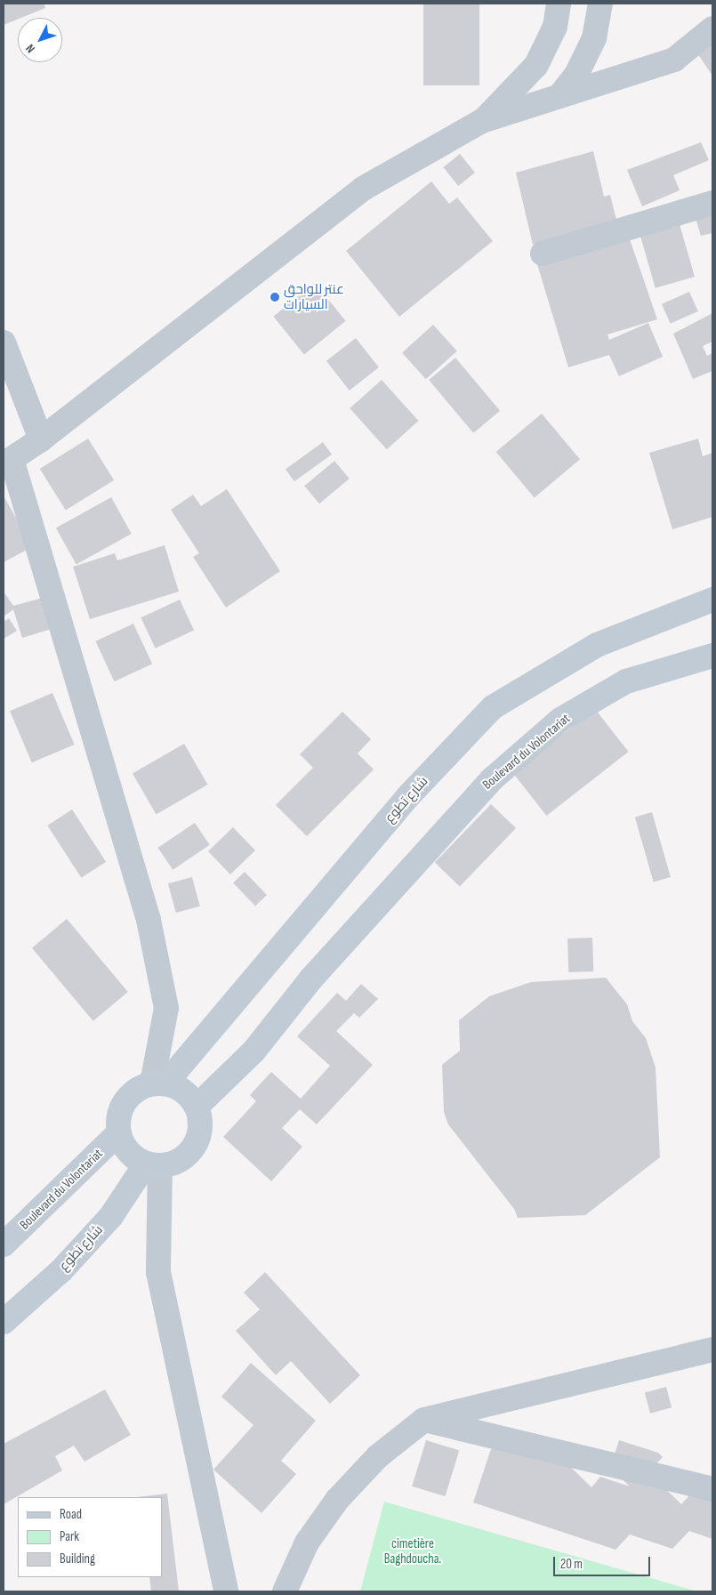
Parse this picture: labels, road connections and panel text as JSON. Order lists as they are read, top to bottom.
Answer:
{
  "streets": {
    "main road": ["Boulevard du Volontariat", "شارع تطوع"]
  },
  "crossings": [
    ["Boulevard du Volontariat", "شارع تطوع"]
  ],
  "parks": ["cimetière Baghdoucha."],
  "places": ["عنتر للواحق السيارات"],
  "legend": ["Road", "Park", "Building"],
  "scale_bar": "20 m",
  "north": "bottom left"
}
